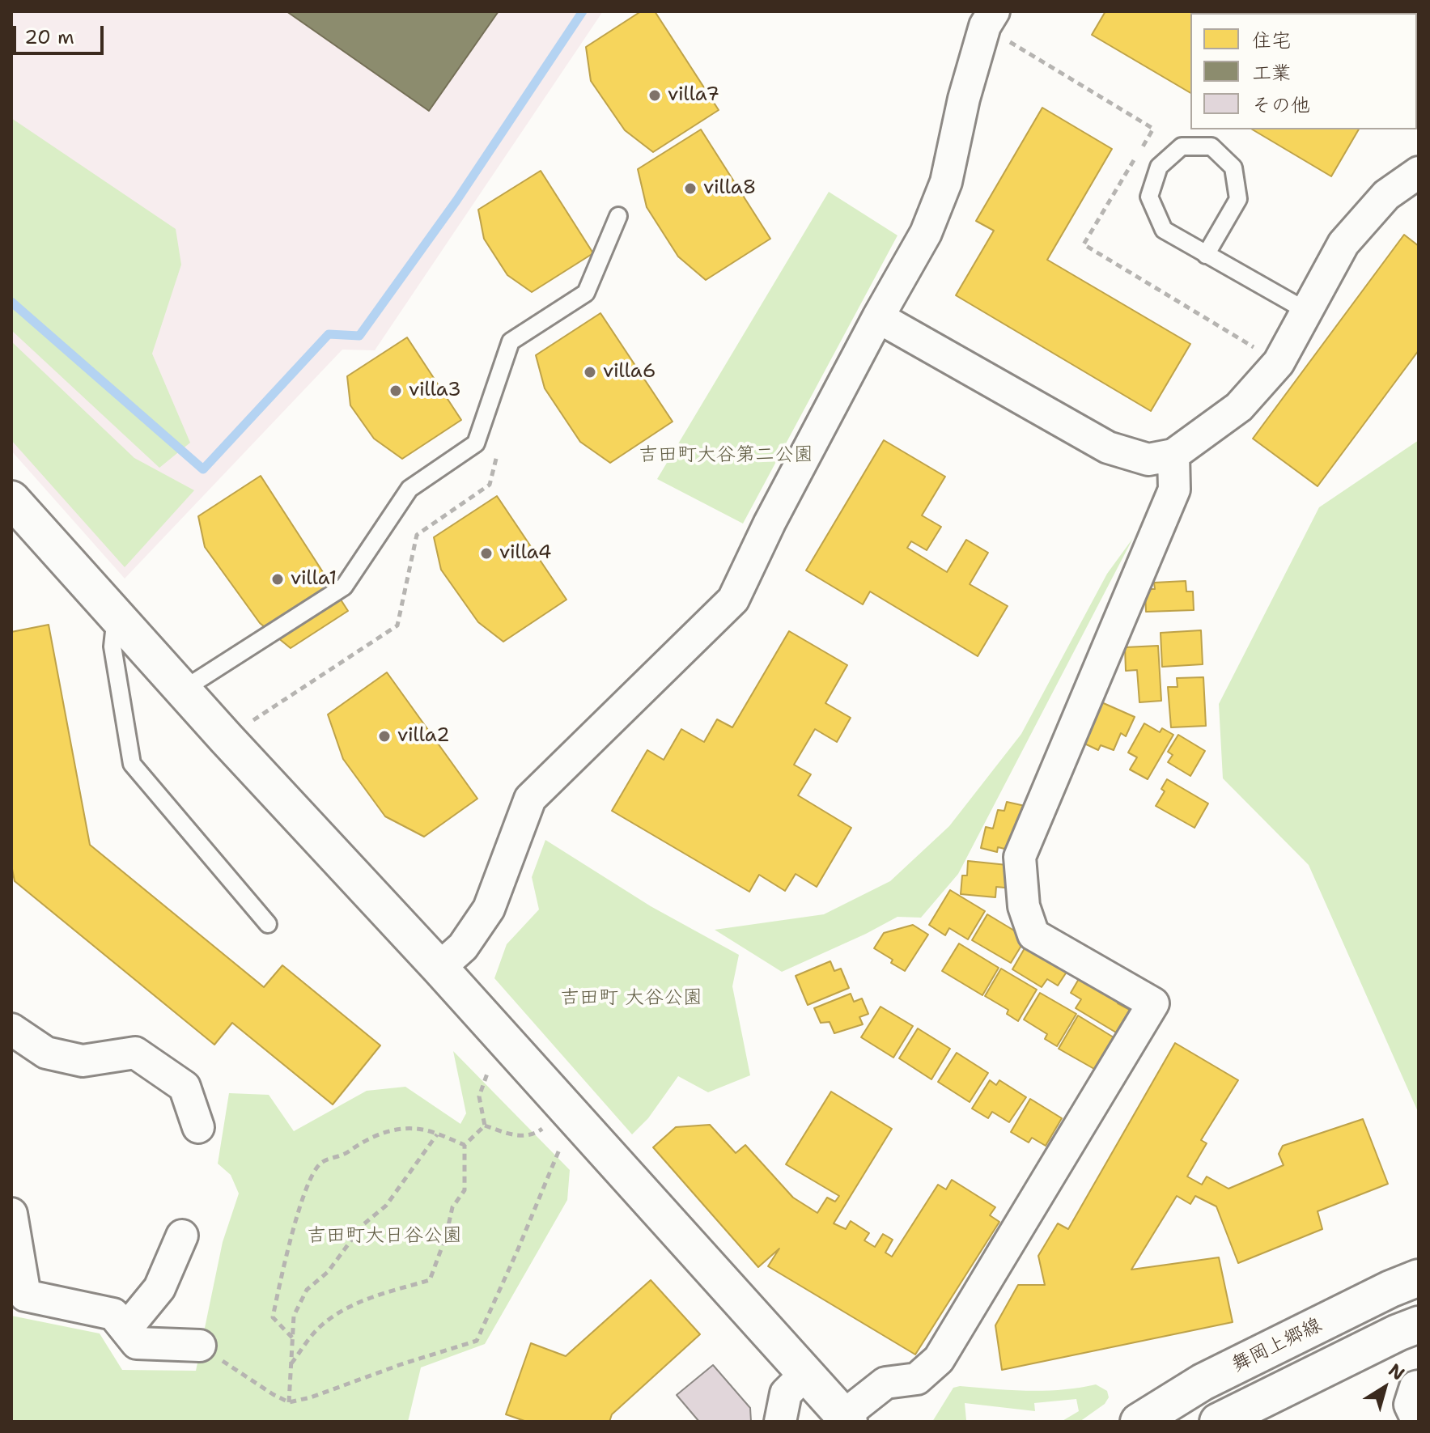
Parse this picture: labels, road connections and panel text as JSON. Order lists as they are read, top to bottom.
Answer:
{
  "streets": {
    "street": ["舞岡上郷線"]
  },
  "parks": ["吉田町大谷第二公園", "吉田町 大谷公園", "吉田町大日谷公園"],
  "places": [
    "villa7",
    "villa8",
    "villa6",
    "villa3",
    "villa4",
    "villa1",
    "villa2"
  ],
  "legend": ["住宅", "工業", "その他"],
  "scale_bar": "20 m",
  "north": "top right"
}
